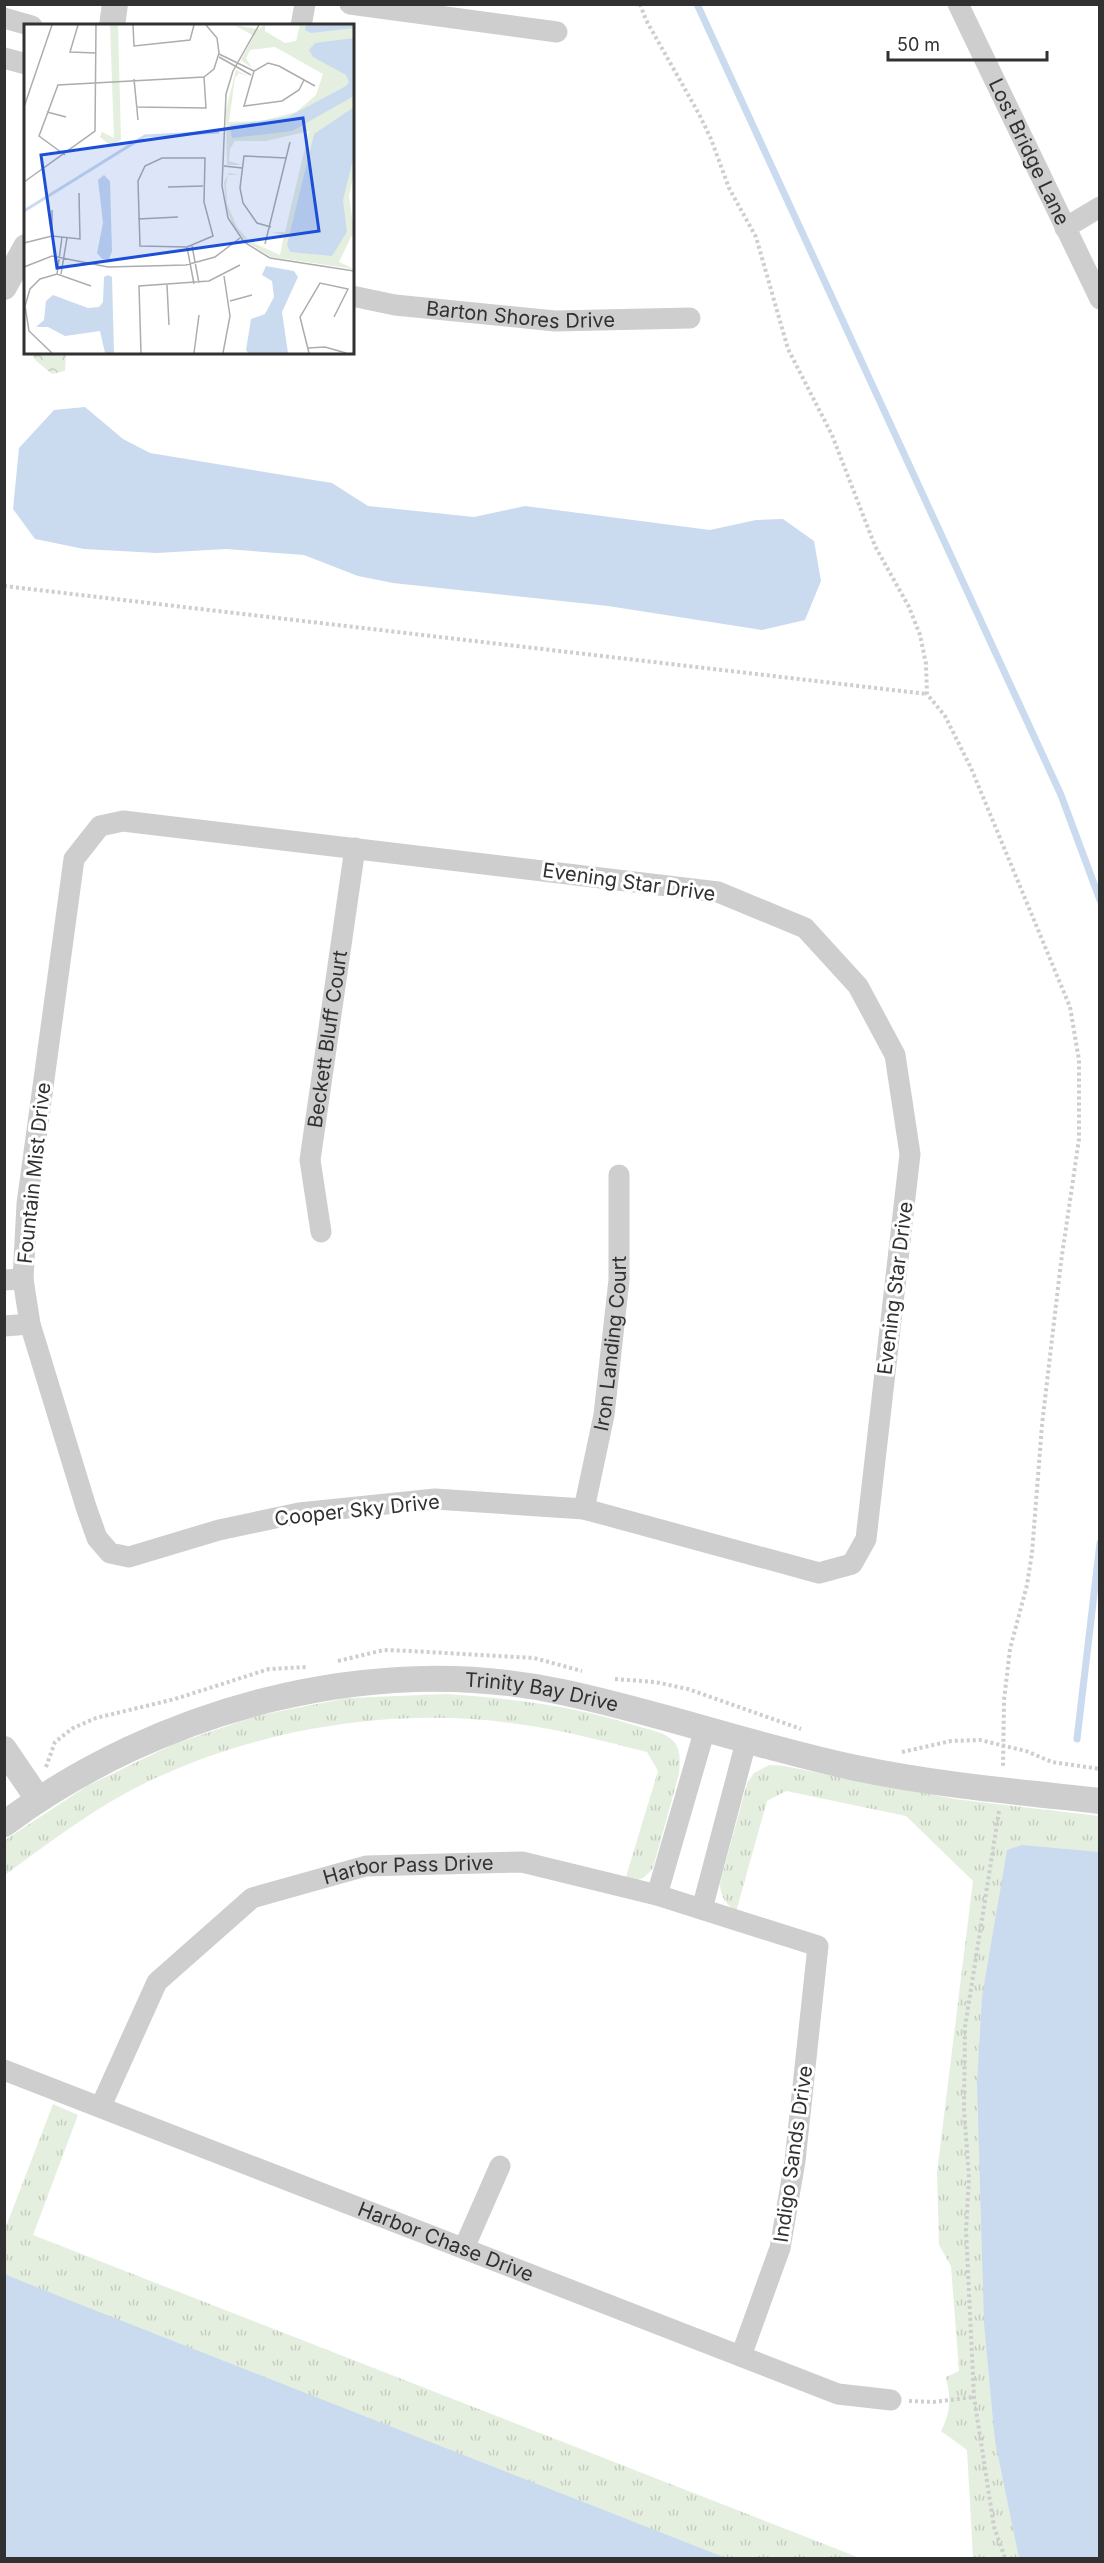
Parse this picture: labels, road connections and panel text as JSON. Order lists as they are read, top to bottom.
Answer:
{
  "streets": {
    "street": [
      "Lost Bridge Lane",
      "Barton Shores Drive",
      "Evening Star Drive",
      "Beckett Bluff Court",
      "Fountain Mist Drive",
      "Iron Landing Court",
      "Cooper Sky Drive",
      "Trinity Bay Drive",
      "Harbor Pass Drive",
      "Indigo Sands Drive",
      "Harbor Chase Drive"
    ]
  },
  "crossings": [
    ["Evening Star Drive", "Beckett Bluff Court"],
    ["Evening Star Drive", "Fountain Mist Drive"],
    ["Evening Star Drive", "Cooper Sky Drive"],
    ["Fountain Mist Drive", "Cooper Sky Drive"],
    ["Iron Landing Court", "Cooper Sky Drive"],
    ["Harbor Pass Drive", "Indigo Sands Drive"],
    ["Harbor Pass Drive", "Harbor Chase Drive"],
    ["Indigo Sands Drive", "Harbor Chase Drive"]
  ],
  "scale_bar": "50 m"
}
